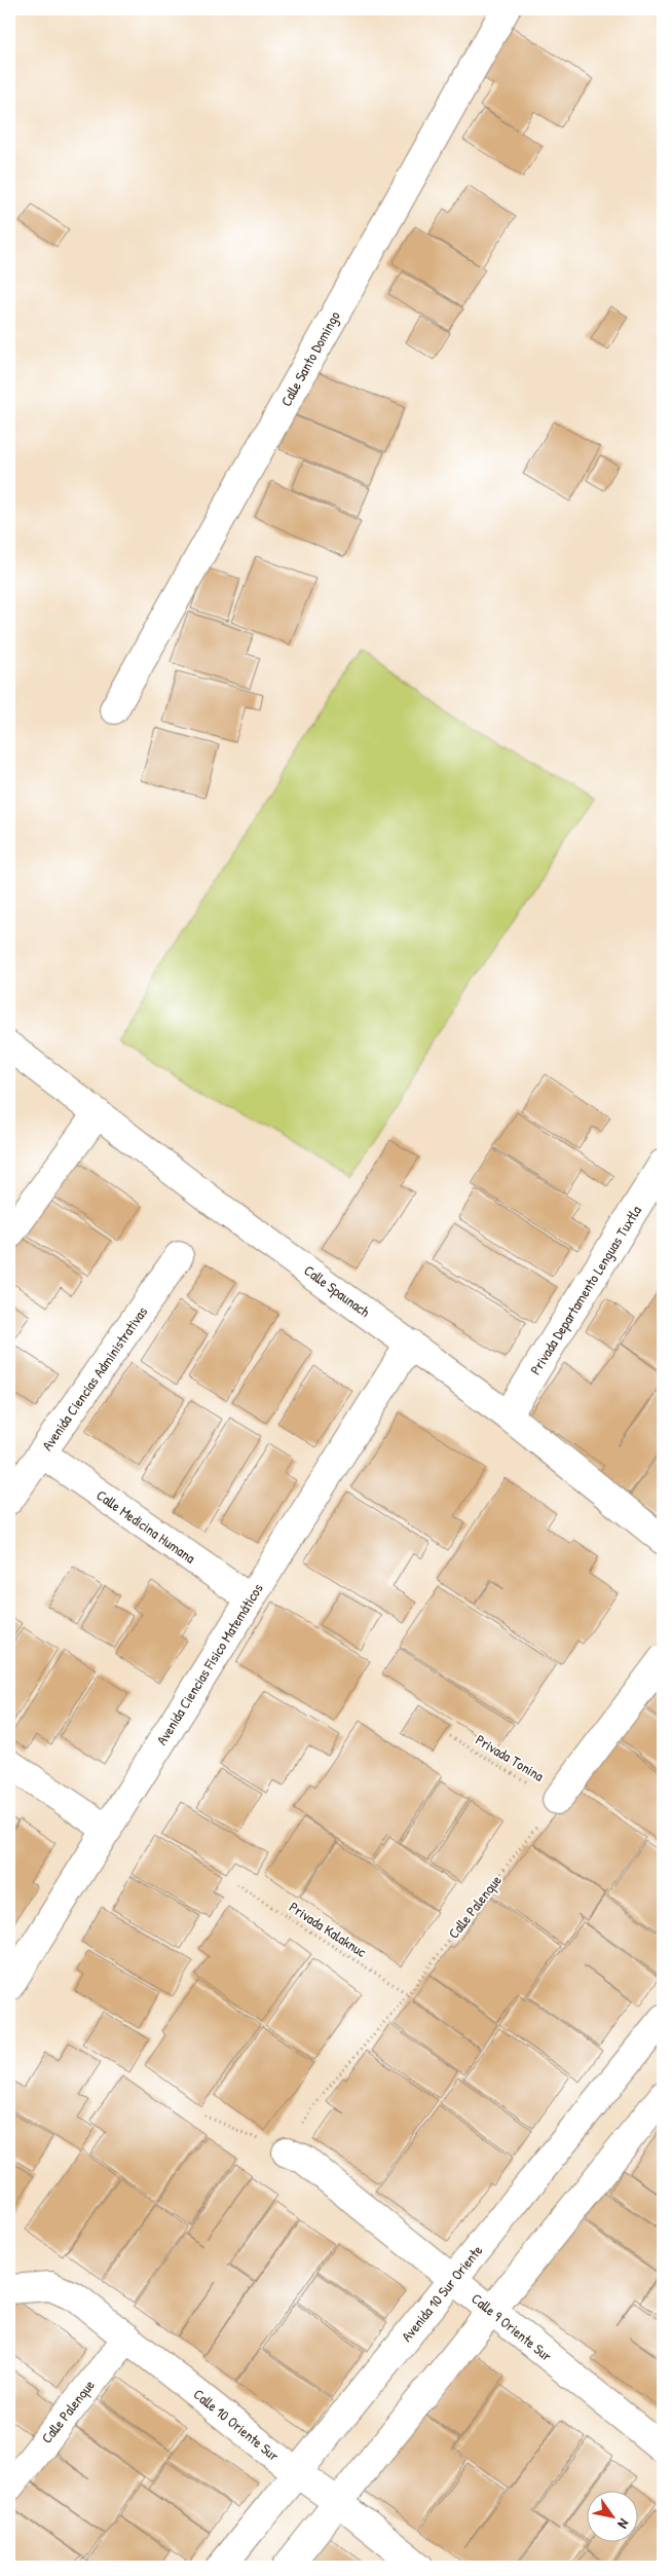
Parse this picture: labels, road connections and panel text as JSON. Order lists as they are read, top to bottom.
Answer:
{
  "streets": {
    "street": [
      "Calle Santo Domingo",
      "Privada Departamento Lenguas Tuxtla",
      "Calle Spaunach",
      "Avenida Ciencias Administrativas",
      "Calle Medicina Humana",
      "Avenida Ciencias Físico Matemáticos",
      "Calle Palenque",
      "Avenida 10 Sur Oriente",
      "Calle 9 Oriente Sur",
      "Calle 10 Oriente Sur"
    ],
    "path": ["Privada Tonina", "Privada Kalaknuc"]
  },
  "crossings": [
    ["Privada Departamento Lenguas Tuxtla", "Calle Spaunach"],
    ["Calle Spaunach", "Avenida Ciencias Físico Matemáticos"],
    ["Avenida Ciencias Administrativas", "Calle Medicina Humana"],
    ["Calle Medicina Humana", "Avenida Ciencias Físico Matemáticos"],
    ["Privada Tonina", "Calle Palenque"],
    ["Calle Palenque", "Privada Kalaknuc"],
    ["Calle Palenque", "Calle 9 Oriente Sur"],
    ["Calle Palenque", "Calle 10 Oriente Sur"],
    ["Avenida 10 Sur Oriente", "Calle 9 Oriente Sur"],
    ["Avenida 10 Sur Oriente", "Calle 10 Oriente Sur"]
  ],
  "north": "bottom right"
}
